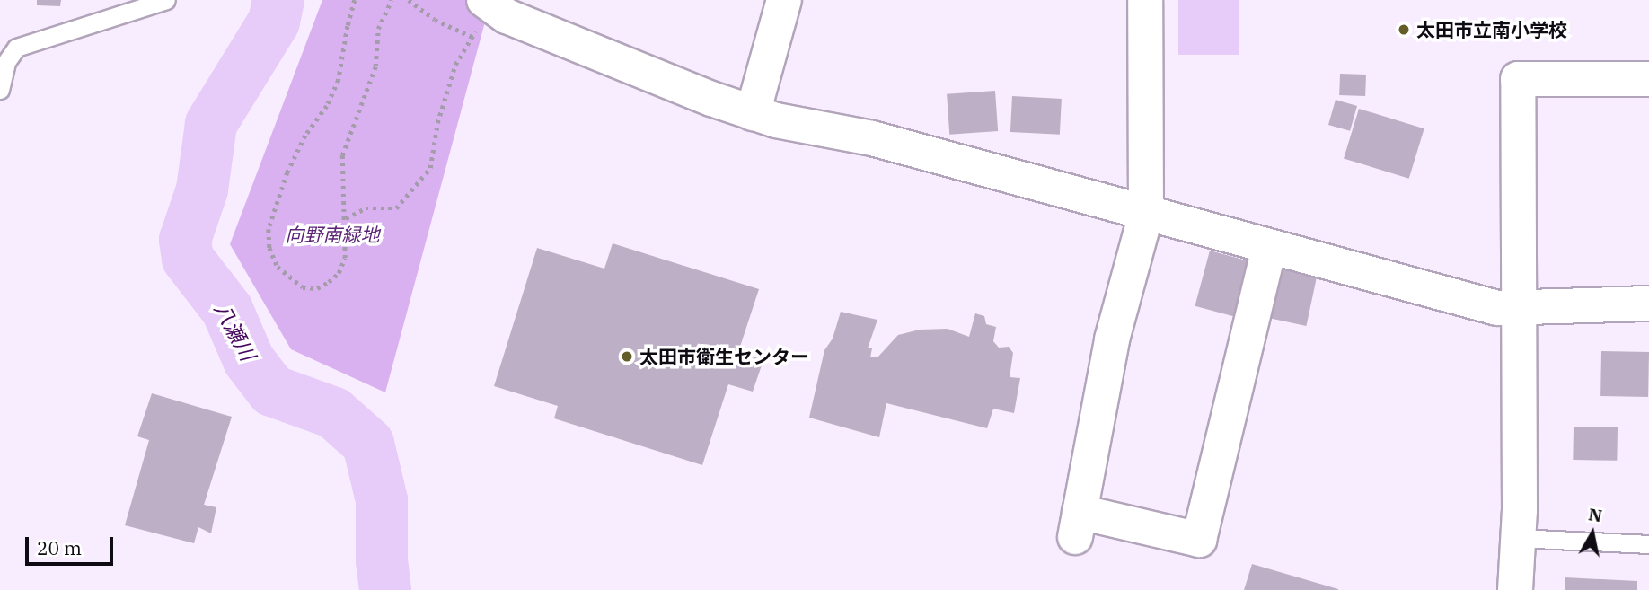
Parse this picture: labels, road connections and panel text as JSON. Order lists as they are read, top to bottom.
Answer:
{
  "water": ["八瀬川"],
  "parks": ["向野南緑地"],
  "places": ["太田市立南小学校", "太田市衛生センター"],
  "scale_bar": "20 m",
  "north": "top"
}
